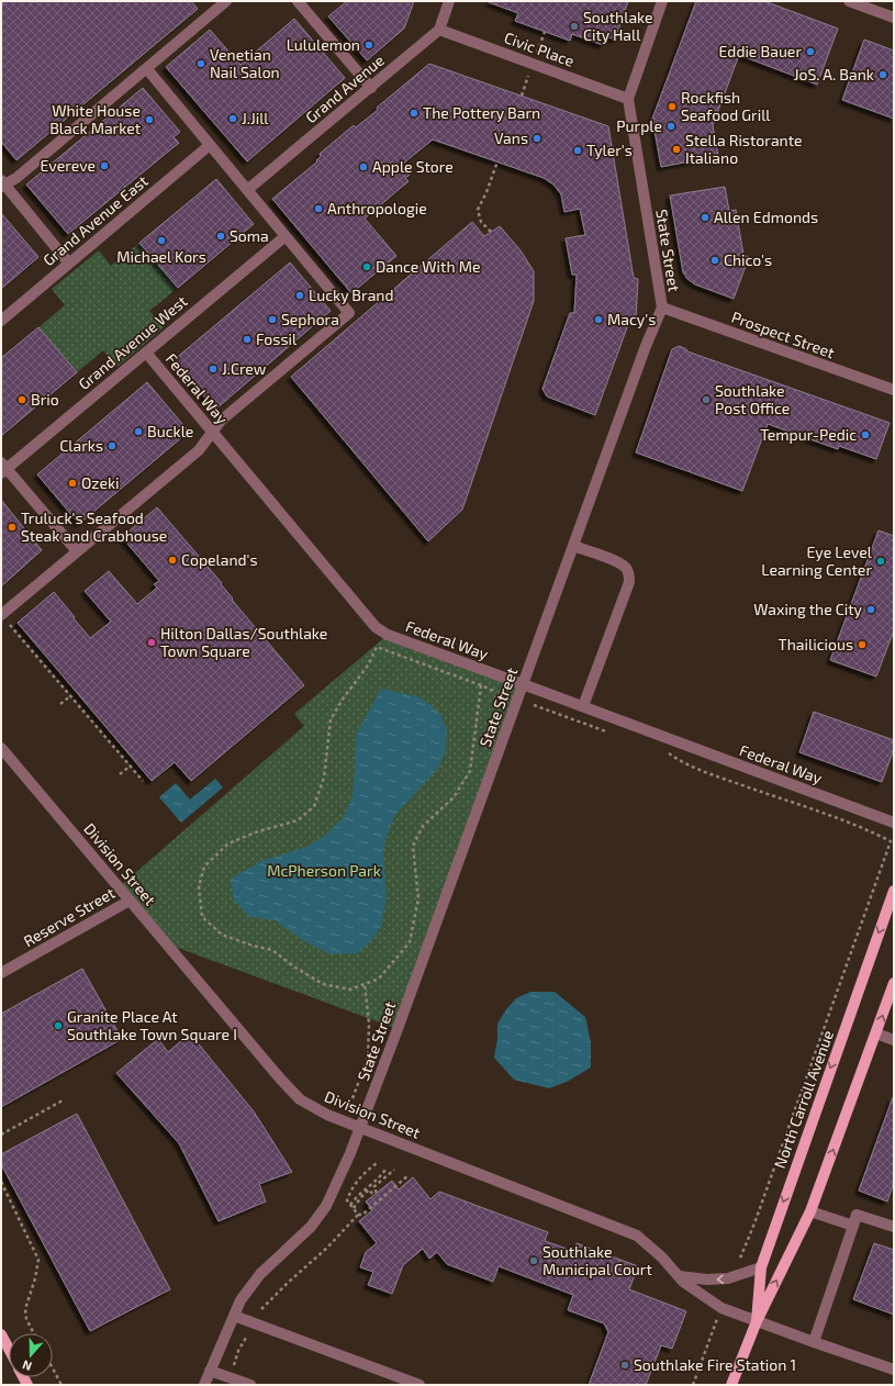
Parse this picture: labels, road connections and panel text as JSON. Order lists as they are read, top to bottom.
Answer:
{
  "streets": {
    "main road": ["North Carroll Avenue"],
    "street": [
      "Civic Place",
      "Grand Avenue",
      "Grand Avenue East",
      "State Street",
      "Prospect Street",
      "Grand Avenue West",
      "Federal Way",
      "Division Street",
      "Reserve Street"
    ]
  },
  "crossings": [
    ["Civic Place", "Grand Avenue"],
    ["Civic Place", "State Street"],
    ["State Street", "Prospect Street"],
    ["State Street", "Federal Way"],
    ["State Street", "Division Street"],
    ["Grand Avenue West", "Federal Way"],
    ["Division Street", "Reserve Street"],
    ["Division Street", "North Carroll Avenue"]
  ],
  "parks": ["McPherson Park"],
  "places": [
    "Southlake City Hall",
    "Lululemon",
    "Eddie Bauer",
    "Venetian Nail Salon",
    "JoS. A. Bank",
    "Rockfish Seafood Grill",
    "The Pottery Barn",
    "J.Jill",
    "White House Black Market",
    "Purple",
    "Vans",
    "Stella Ristorante Italiano",
    "Tyler's",
    "Evereve",
    "Apple Store",
    "Anthropologie",
    "Allen Edmonds",
    "Soma",
    "Michael Kors",
    "Chico's",
    "Dance With Me",
    "Lucky Brand",
    "Sephora",
    "Macy's",
    "Fossil",
    "J.Crew",
    "Brio",
    "Southlake Post Office",
    "Buckle",
    "Tempur-Pedic",
    "Clarks",
    "Ozeki",
    "Truluck's Seafood Steak and Crabhouse",
    "Copeland's",
    "Eye Level Learning Center",
    "Waxing the City",
    "Hilton Dallas/Southlake Town Square",
    "Thailicious",
    "Granite Place At Southlake Town Square I",
    "Southlake Municipal Court",
    "Southlake Fire Station 1"
  ],
  "north": "bottom"
}
